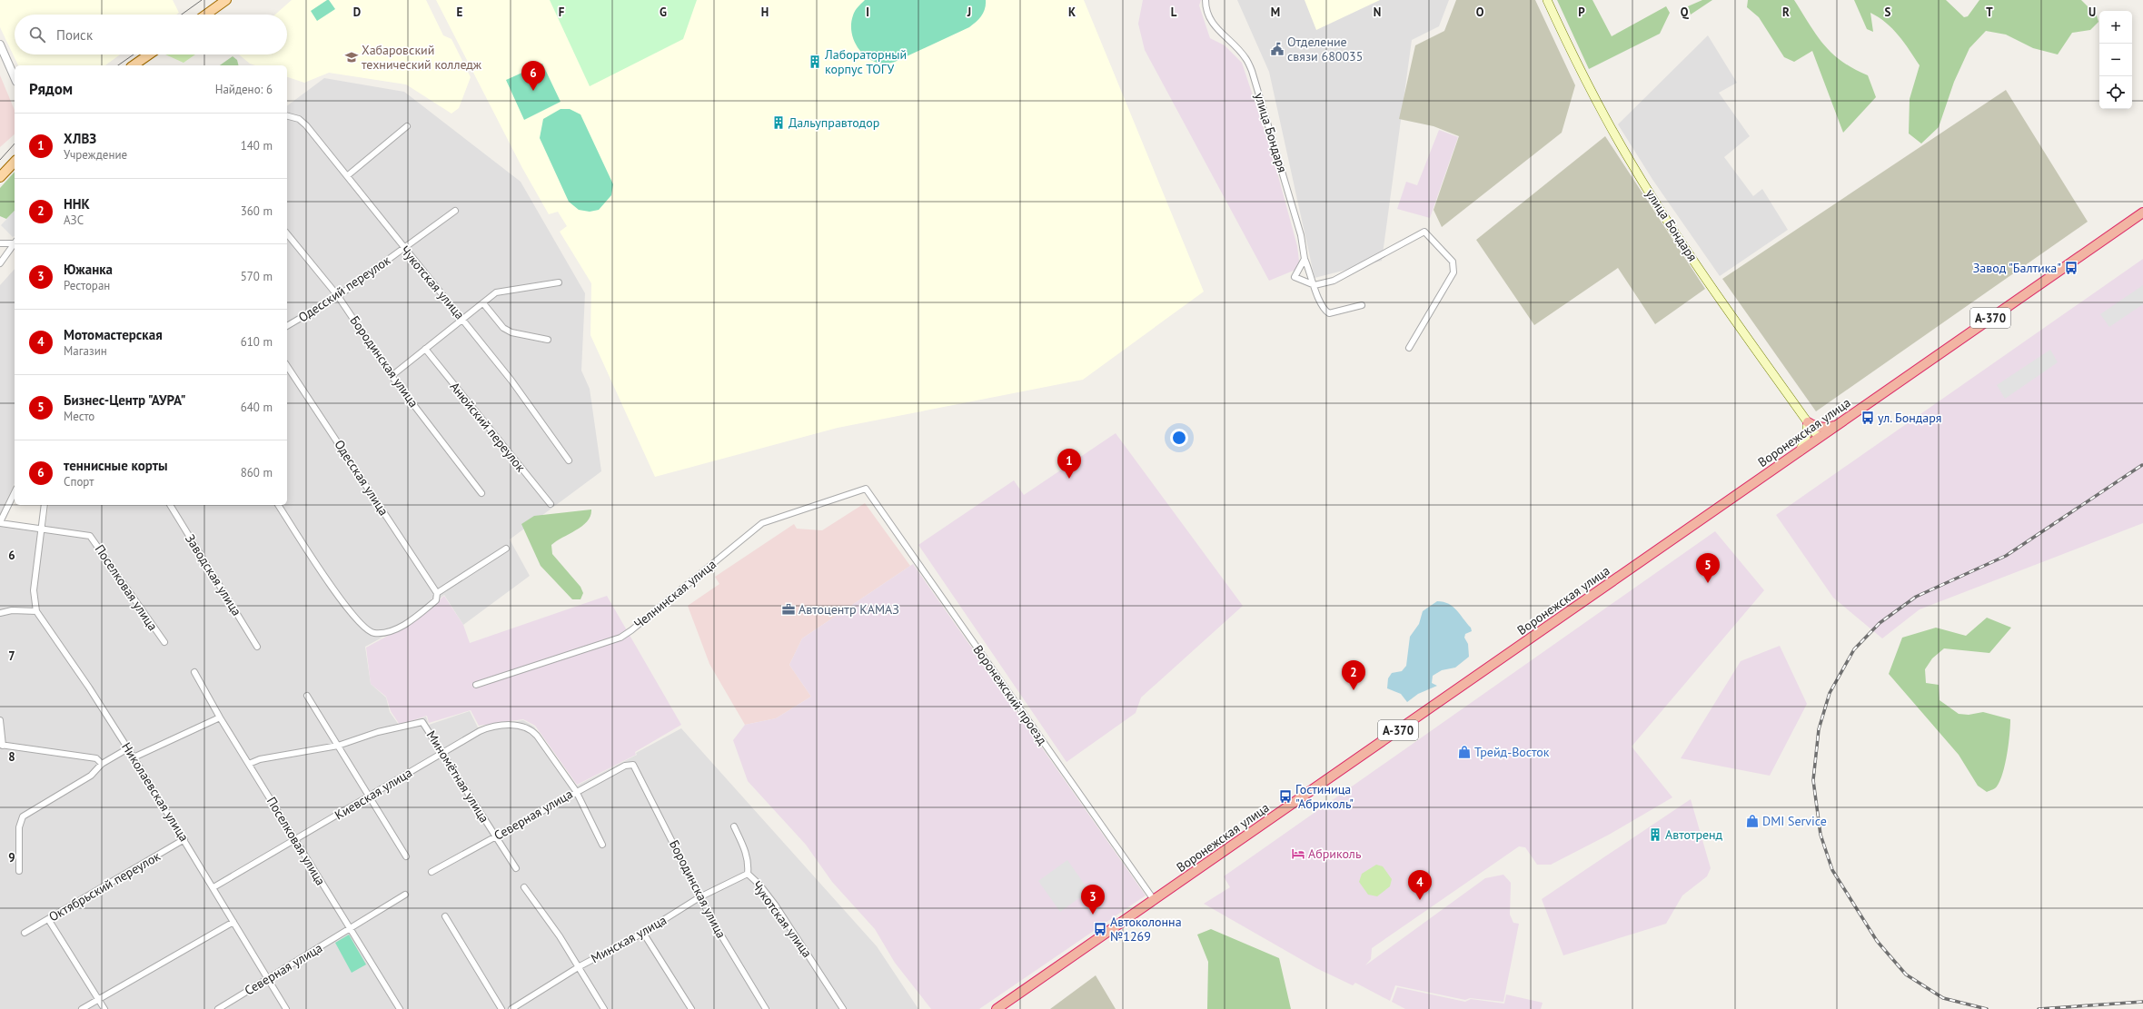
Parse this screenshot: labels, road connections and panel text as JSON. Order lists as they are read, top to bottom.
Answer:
{
  "streets": {
    "highway": ["А-370", "Воронежская улица"],
    "main road": ["улица Бондаря"],
    "street": [
      "Чукотская улица",
      "Одесский переулок",
      "Бородинская улица",
      "Анюйский переулок",
      "Одесская улица",
      "Заводская улица",
      "Поселковая улица",
      "Челнинская улица",
      "Воронежский проезд",
      "Миномётная улица",
      "Николаевская улица",
      "Киевская улица",
      "Северная улица",
      "Октябрьский переулок",
      "Минская улица"
    ]
  },
  "crossings": [
    ["улица Бондаря", "Воронежская улица"],
    ["Чукотская улица", "Одесский переулок"],
    ["Чукотская улица", "Минская улица"],
    ["Одесский переулок", "Бородинская улица"],
    ["Бородинская улица", "Северная улица"],
    ["Бородинская улица", "Минская улица"],
    ["Воронежская улица", "Воронежский проезд"],
    ["Поселковая улица", "Киевская улица"],
    ["Поселковая улица", "Северная улица"],
    ["Челнинская улица", "Воронежский проезд"],
    ["Миномётная улица", "Киевская улица"],
    ["Миномётная улица", "Северная улица"],
    ["Николаевская улица", "Киевская улица"],
    ["Николаевская улица", "Северная улица"],
    ["Николаевская улица", "Октябрьский переулок"],
    ["Киевская улица", "Северная улица"]
  ],
  "places": {
    "public building": ["Отделение связи 680035"],
    "school or university": ["Хабаровский технический колледж"],
    "building": ["Лабораторный корпус ТОГУ", "Дальуправтодор", "Автотренд"],
    "bus stop": [
      "Завод \"Балтика\"",
      "ул. Бондаря",
      "Гостиница \"Абриколь\"",
      "Автоколонна №1269"
    ],
    "office": ["Автоцентр КАМАЗ"],
    "shop": ["Трейд-Восток", "DMI Service"],
    "hotel": ["Абриколь"]
  },
  "page": {
    "map_buttons": ["+", "−"],
    "search": "Поиск",
    "pins": [
      "6",
      "1",
      "5",
      "2",
      "4",
      "3"
    ],
    "heading": ["Рядом", "Найдено: 6"],
    "list": [
      {
        "mark": "1",
        "name": "ХЛВЗ",
        "note": "Учреждение",
        "value": "140 m"
      },
      {
        "mark": "2",
        "name": "ННК",
        "note": "АЗС",
        "value": "360 m"
      },
      {
        "mark": "3",
        "name": "Южанка",
        "note": "Ресторан",
        "value": "570 m"
      },
      {
        "mark": "4",
        "name": "Мотомастерская",
        "note": "Магазин",
        "value": "610 m"
      },
      {
        "mark": "5",
        "name": "Бизнес-Центр \"АУРА\"",
        "note": "Место",
        "value": "640 m"
      },
      {
        "mark": "6",
        "name": "теннисные корты",
        "note": "Спорт",
        "value": "860 m"
      }
    ]
  },
  "grid": {
    "columns": [
      "D",
      "E",
      "F",
      "G",
      "H",
      "I",
      "J",
      "K",
      "L",
      "M",
      "N",
      "O",
      "P",
      "Q",
      "R",
      "S",
      "T",
      "U"
    ],
    "rows": [
      "6",
      "7",
      "8",
      "9"
    ]
  }
}
